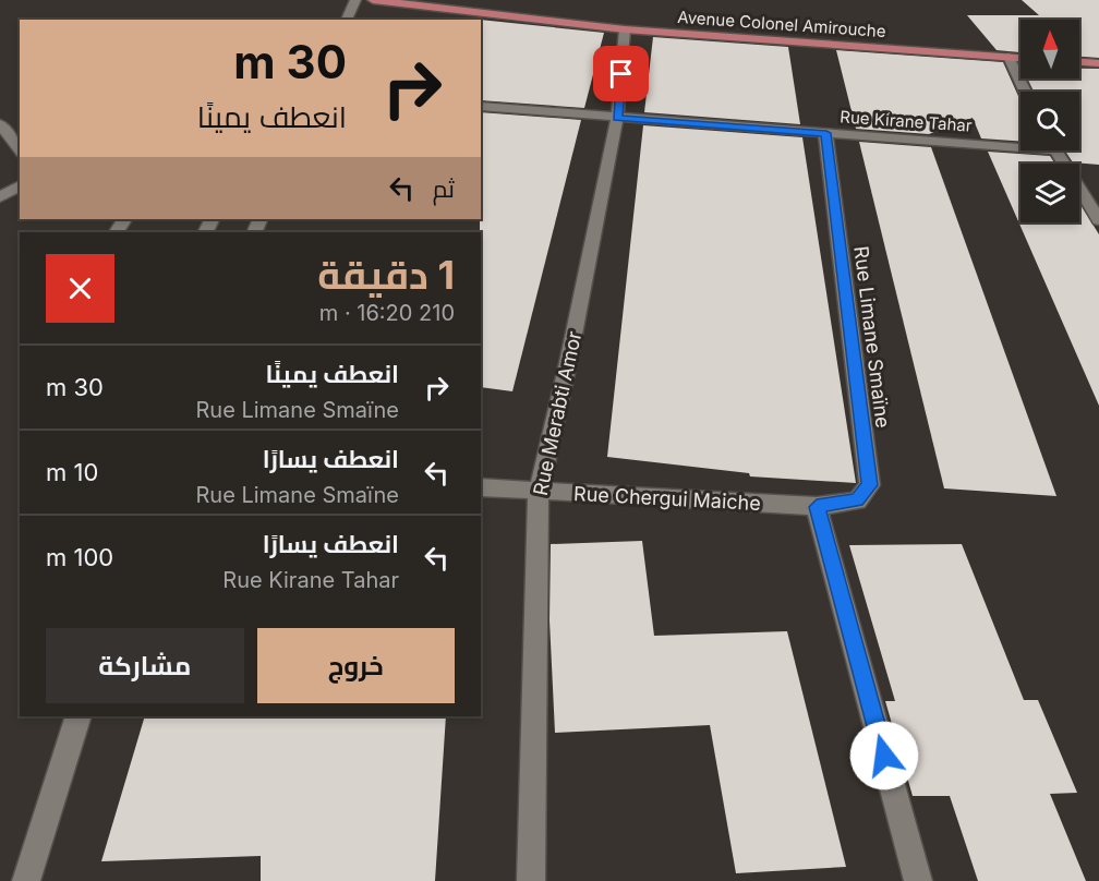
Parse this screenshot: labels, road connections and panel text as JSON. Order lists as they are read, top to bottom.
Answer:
{
  "streets": {
    "main road": ["Avenue Colonel Amirouche"],
    "street": [
      "Rue Kirane Tahar",
      "Rue Limane Smaïne",
      "Rue Merabti Amor",
      "Rue Chergui Maiche"
    ]
  },
  "crossings": [
    ["Avenue Colonel Amirouche", "Rue Merabti Amor"],
    ["Rue Kirane Tahar", "Rue Limane Smaïne"],
    ["Rue Kirane Tahar", "Rue Merabti Amor"],
    ["Rue Limane Smaïne", "Rue Chergui Maiche"],
    ["Rue Merabti Amor", "Rue Chergui Maiche"]
  ],
  "north": "top",
  "page": {
    "turn": ["30 m", "انعطف يمينًا"],
    "then": "ثم",
    "heading": ["1 دقيقة", "210 m · 16:20"],
    "list": [
      {
        "name": "انعطف يمينًا",
        "note": "Rue Limane Smaïne",
        "value": "30 m"
      },
      {
        "name": "انعطف يسارًا",
        "note": "Rue Limane Smaïne",
        "value": "10 m"
      },
      {
        "name": "انعطف يسارًا",
        "note": "Rue Kirane Tahar",
        "value": "100 m"
      }
    ],
    "buttons": ["خروج", "مشاركة"]
  }
}
